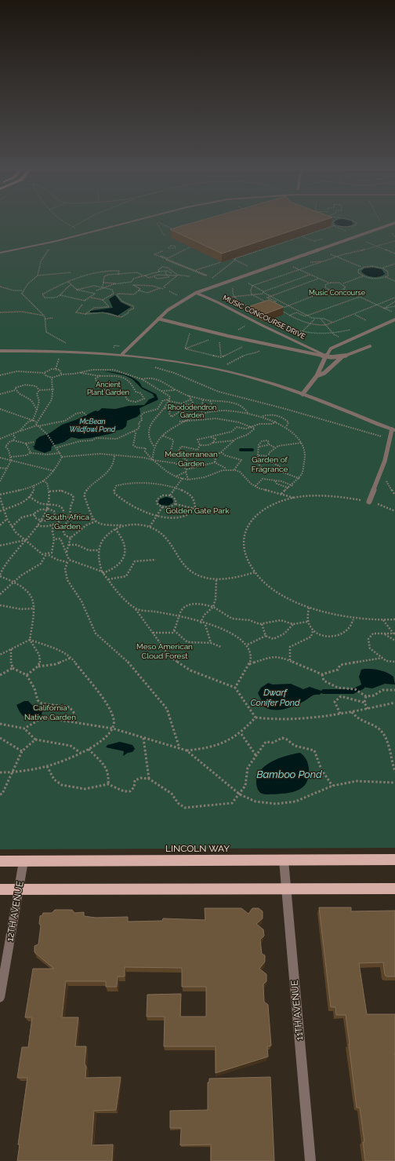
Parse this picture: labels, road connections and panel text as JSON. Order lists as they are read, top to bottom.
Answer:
{
  "streets": {
    "main road": ["LINCOLN WAY"],
    "street": ["MUSIC CONCOURSE DRIVE", "12TH AVENUE", "11TH AVENUE"]
  },
  "crossings": [
    ["LINCOLN WAY", "12TH AVENUE"],
    ["LINCOLN WAY", "11TH AVENUE"]
  ],
  "water": ["McBean Wildfowl Pond", "Dwarf Conifer Pond", "Bamboo Pond"],
  "parks": [
    "Music Concourse",
    "Ancient Plant Garden",
    "Rhododendron Garden",
    "Mediterranean Garden",
    "Garden of Fragrance",
    "Golden Gate Park",
    "South Africa Garden",
    "Meso American Cloud Forest",
    "California Native Garden"
  ]
}
